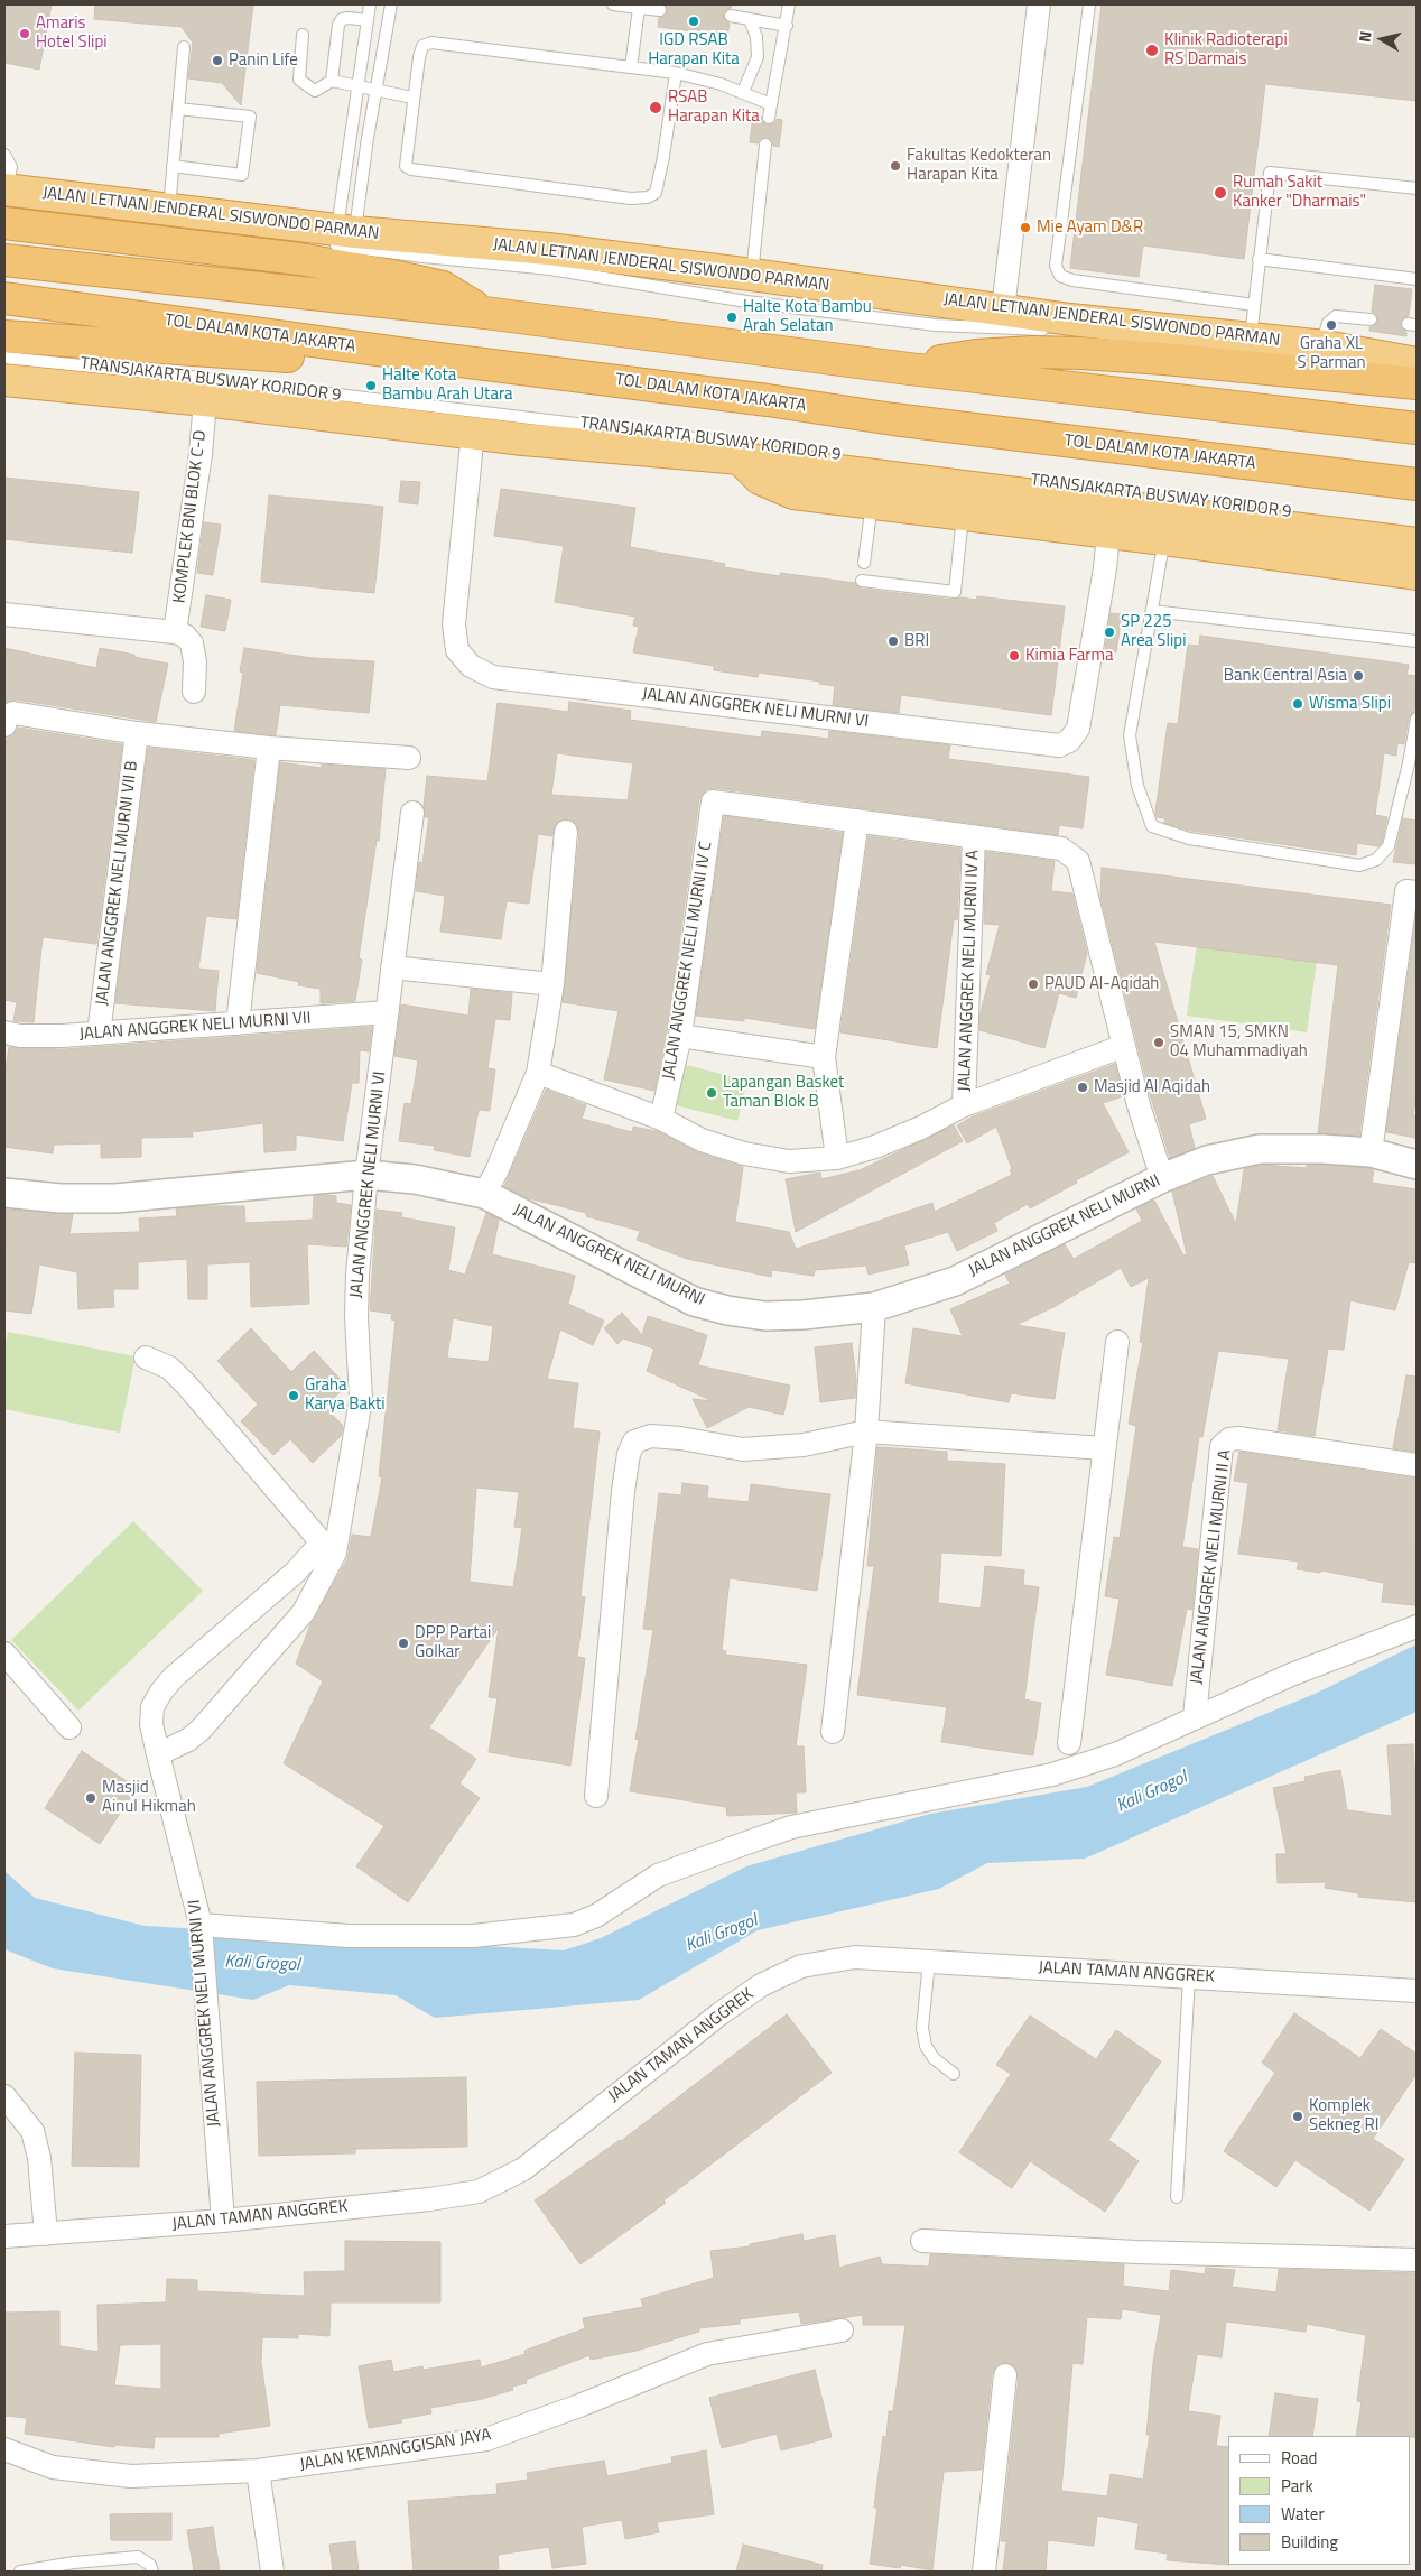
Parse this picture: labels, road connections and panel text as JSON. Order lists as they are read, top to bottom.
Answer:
{
  "streets": {
    "highway": ["JALAN LETNAN JENDERAL SISWONDO PARMAN", "TOL DALAM KOTA JAKARTA"],
    "street": [
      "KOMPLEK BNI BLOK C-D",
      "JALAN ANGGREK NELI MURNI VI",
      "JALAN ANGGREK NELI MURNI VII B",
      "JALAN ANGGREK NELI MURNI IV C",
      "JALAN ANGGREK NELI MURNI IV A",
      "JALAN ANGGREK NELI MURNI VII",
      "JALAN ANGGREK NELI MURNI",
      "JALAN ANGGREK NELI MURNI II A",
      "JALAN TAMAN ANGGREK",
      "JALAN KEMANGGISAN JAYA"
    ],
    "lane": ["TRANSJAKARTA BUSWAY KORIDOR 9"]
  },
  "crossings": [
    ["JALAN ANGGREK NELI MURNI VI", "JALAN ANGGREK NELI MURNI VII"],
    ["JALAN ANGGREK NELI MURNI VI", "JALAN ANGGREK NELI MURNI"],
    ["JALAN ANGGREK NELI MURNI VI", "JALAN TAMAN ANGGREK"],
    ["JALAN ANGGREK NELI MURNI VII B", "JALAN ANGGREK NELI MURNI VII"]
  ],
  "water": ["Kali Grogol"],
  "places": [
    "IGD RSAB Harapan Kita",
    "Amaris Hotel Slipi",
    "Klinik Radioterapi RS Darmais",
    "Panin Life",
    "RSAB Harapan Kita",
    "Fakultas Kedokteran Harapan Kita",
    "Rumah Sakit Kanker \"Dharmais\"",
    "Mie Ayam D&R",
    "Halte Kota Bambu Arah Selatan",
    "Graha XL S Parman",
    "Halte Kota Bambu Arah Utara",
    "SP 225 Area Slipi",
    "BRI",
    "Kimia Farma",
    "Bank Central Asia",
    "Wisma Slipi",
    "PAUD Al-Aqidah",
    "SMAN 15, SMKN 04 Muhammadiyah",
    "Masjid Al Aqidah",
    "Lapangan Basket Taman Blok B",
    "Graha Karya Bakti",
    "DPP Partai Golkar",
    "Masjid Ainul Hikmah",
    "Komplek Sekneg RI"
  ],
  "legend": [
    "Road",
    "Park",
    "Water",
    "Building"
  ],
  "north": "left"
}
